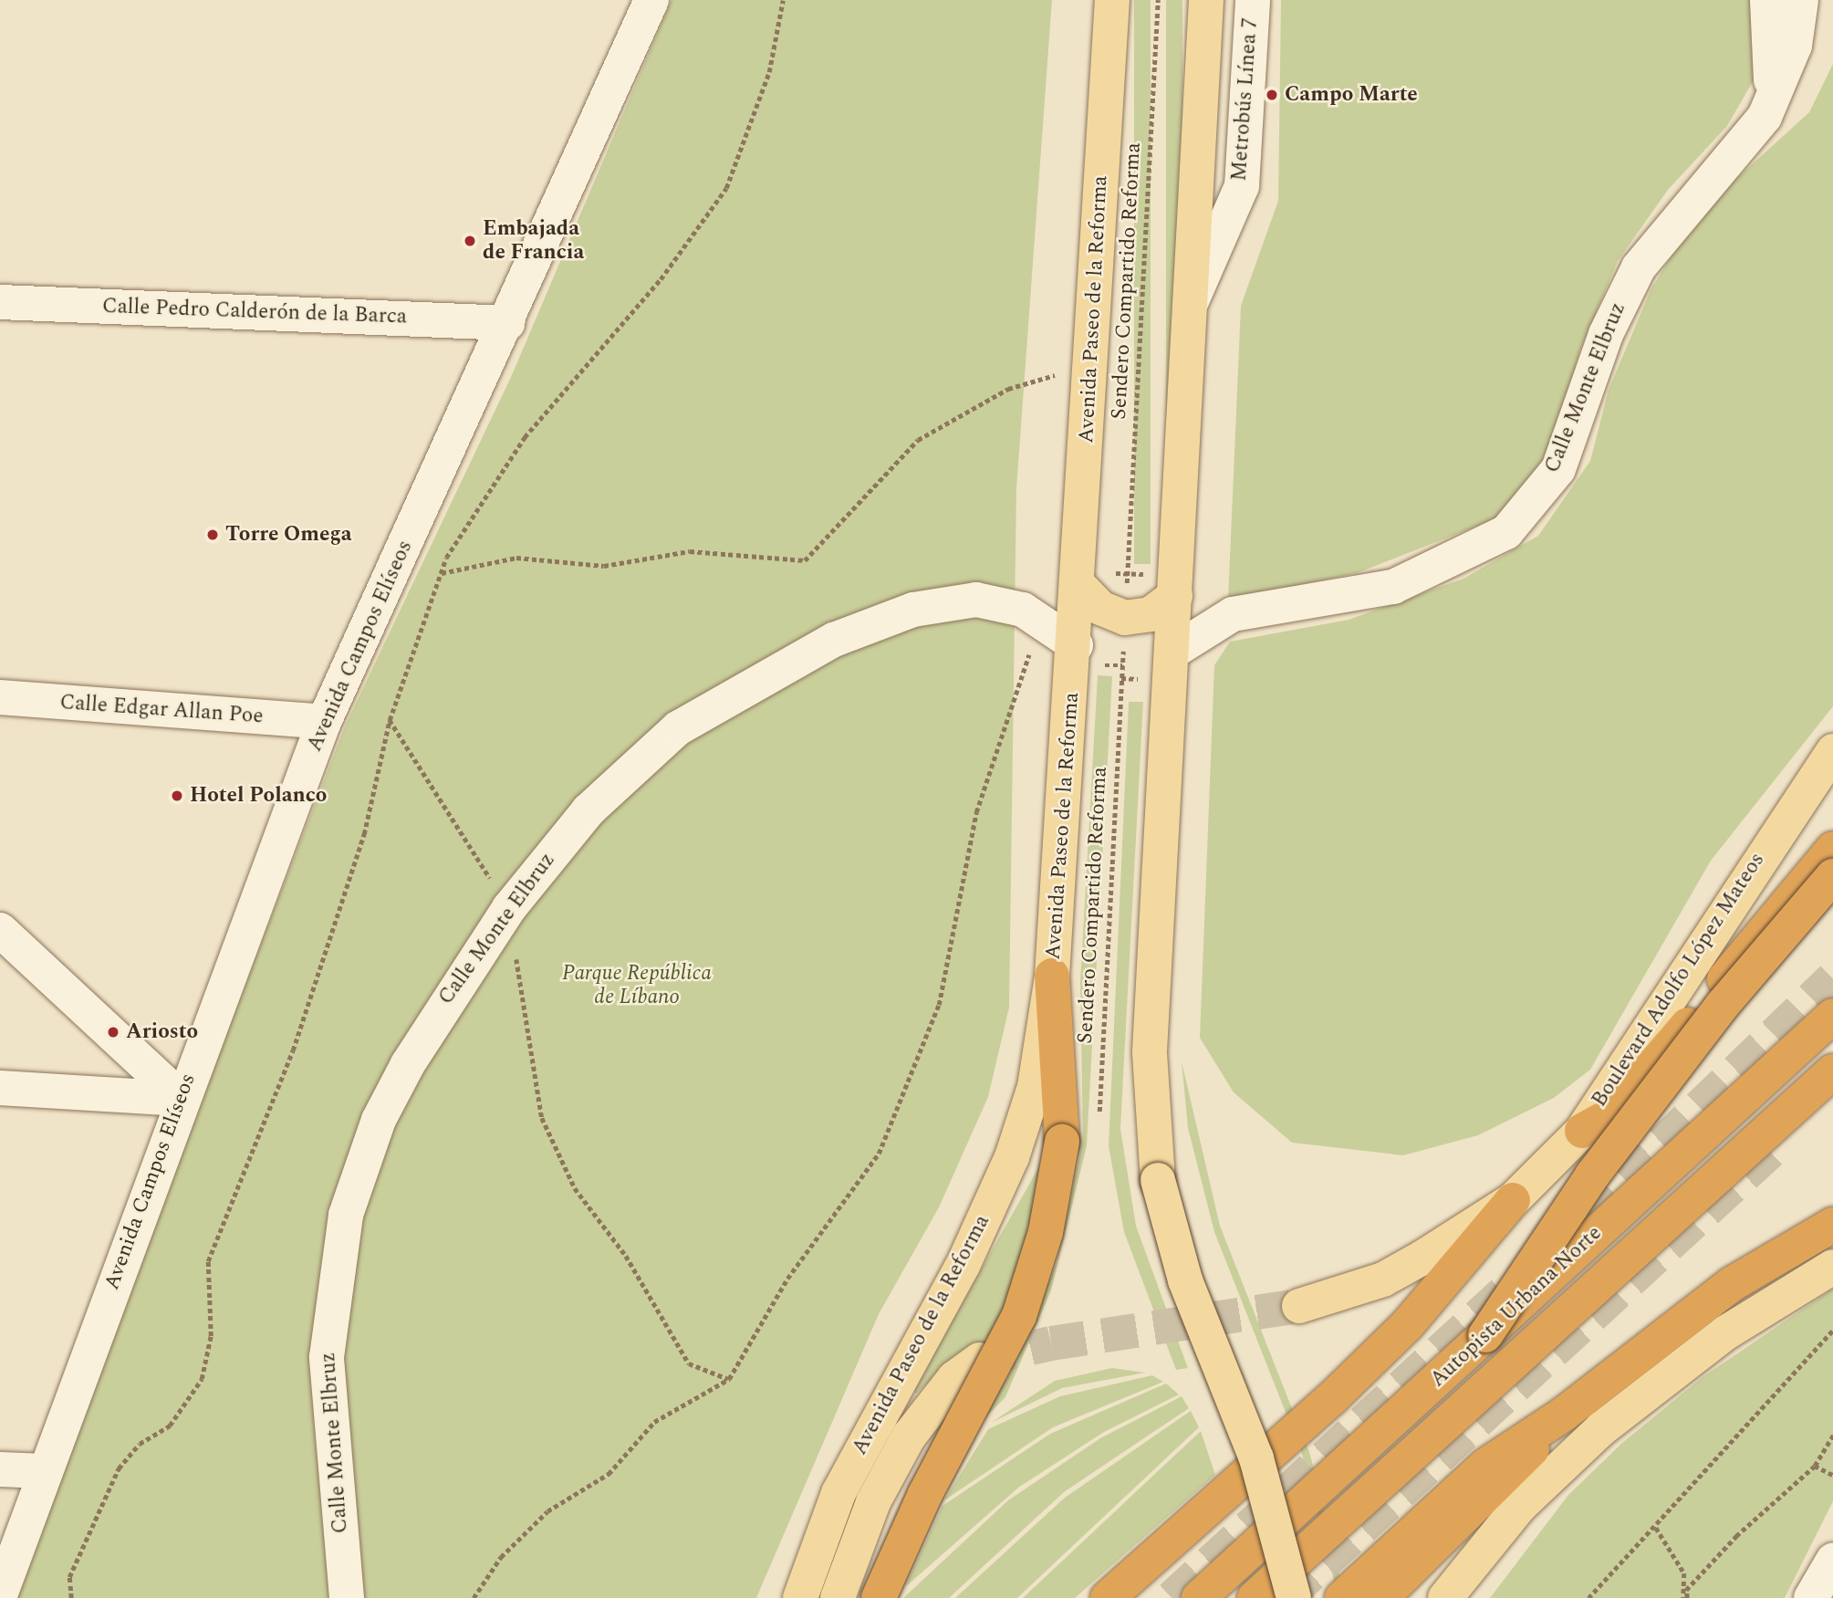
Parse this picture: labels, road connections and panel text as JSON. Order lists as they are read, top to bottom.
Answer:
{
  "streets": {
    "highway": ["Autopista Urbana Norte"],
    "main road": ["Avenida Paseo de la Reforma", "Boulevard Adolfo López Mateos"],
    "street": [
      "Metrobús Línea 7",
      "Calle Pedro Calderón de la Barca",
      "Calle Monte Elbruz",
      "Avenida Campos Elíseos",
      "Calle Edgar Allan Poe"
    ],
    "path": ["Sendero Compartido Reforma"]
  },
  "crossings": [
    ["Avenida Paseo de la Reforma", "Calle Monte Elbruz"],
    ["Calle Pedro Calderón de la Barca", "Avenida Campos Elíseos"],
    ["Avenida Campos Elíseos", "Calle Edgar Allan Poe"]
  ],
  "parks": ["Parque República de Líbano"],
  "places": [
    "Campo Marte",
    "Embajada de Francia",
    "Torre Omega",
    "Hotel Polanco",
    "Ariosto"
  ]
}
